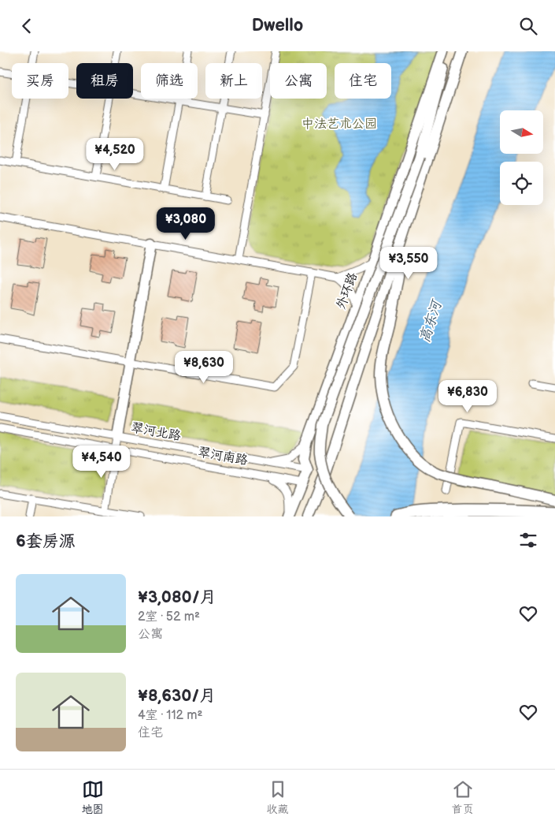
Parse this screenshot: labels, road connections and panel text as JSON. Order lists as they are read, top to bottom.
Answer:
{
  "streets": {
    "street": ["外环路", "翠河北路", "翠河南路"]
  },
  "crossings": [
    ["外环路", "翠河北路"]
  ],
  "water": ["高东河"],
  "parks": ["中法艺术公园"],
  "north": "right",
  "page": {
    "header": "Dwello",
    "chip": [
      "买房",
      "租房",
      "筛选",
      "新上",
      "公寓",
      "住宅"
    ],
    "price": [
      "¥4,520",
      "¥3,080",
      "¥3,550",
      "¥8,630",
      "¥6,830",
      "¥4,540"
    ],
    "heading": "6套房源",
    "list": [
      {
        "name": "¥3,080/月",
        "note": "2室 · 52 m² · 公寓"
      },
      {
        "name": "¥8,630/月",
        "note": "4室 · 112 m² · 住宅"
      }
    ],
    "tabs": ["地图", "收藏", "首页"]
  }
}
